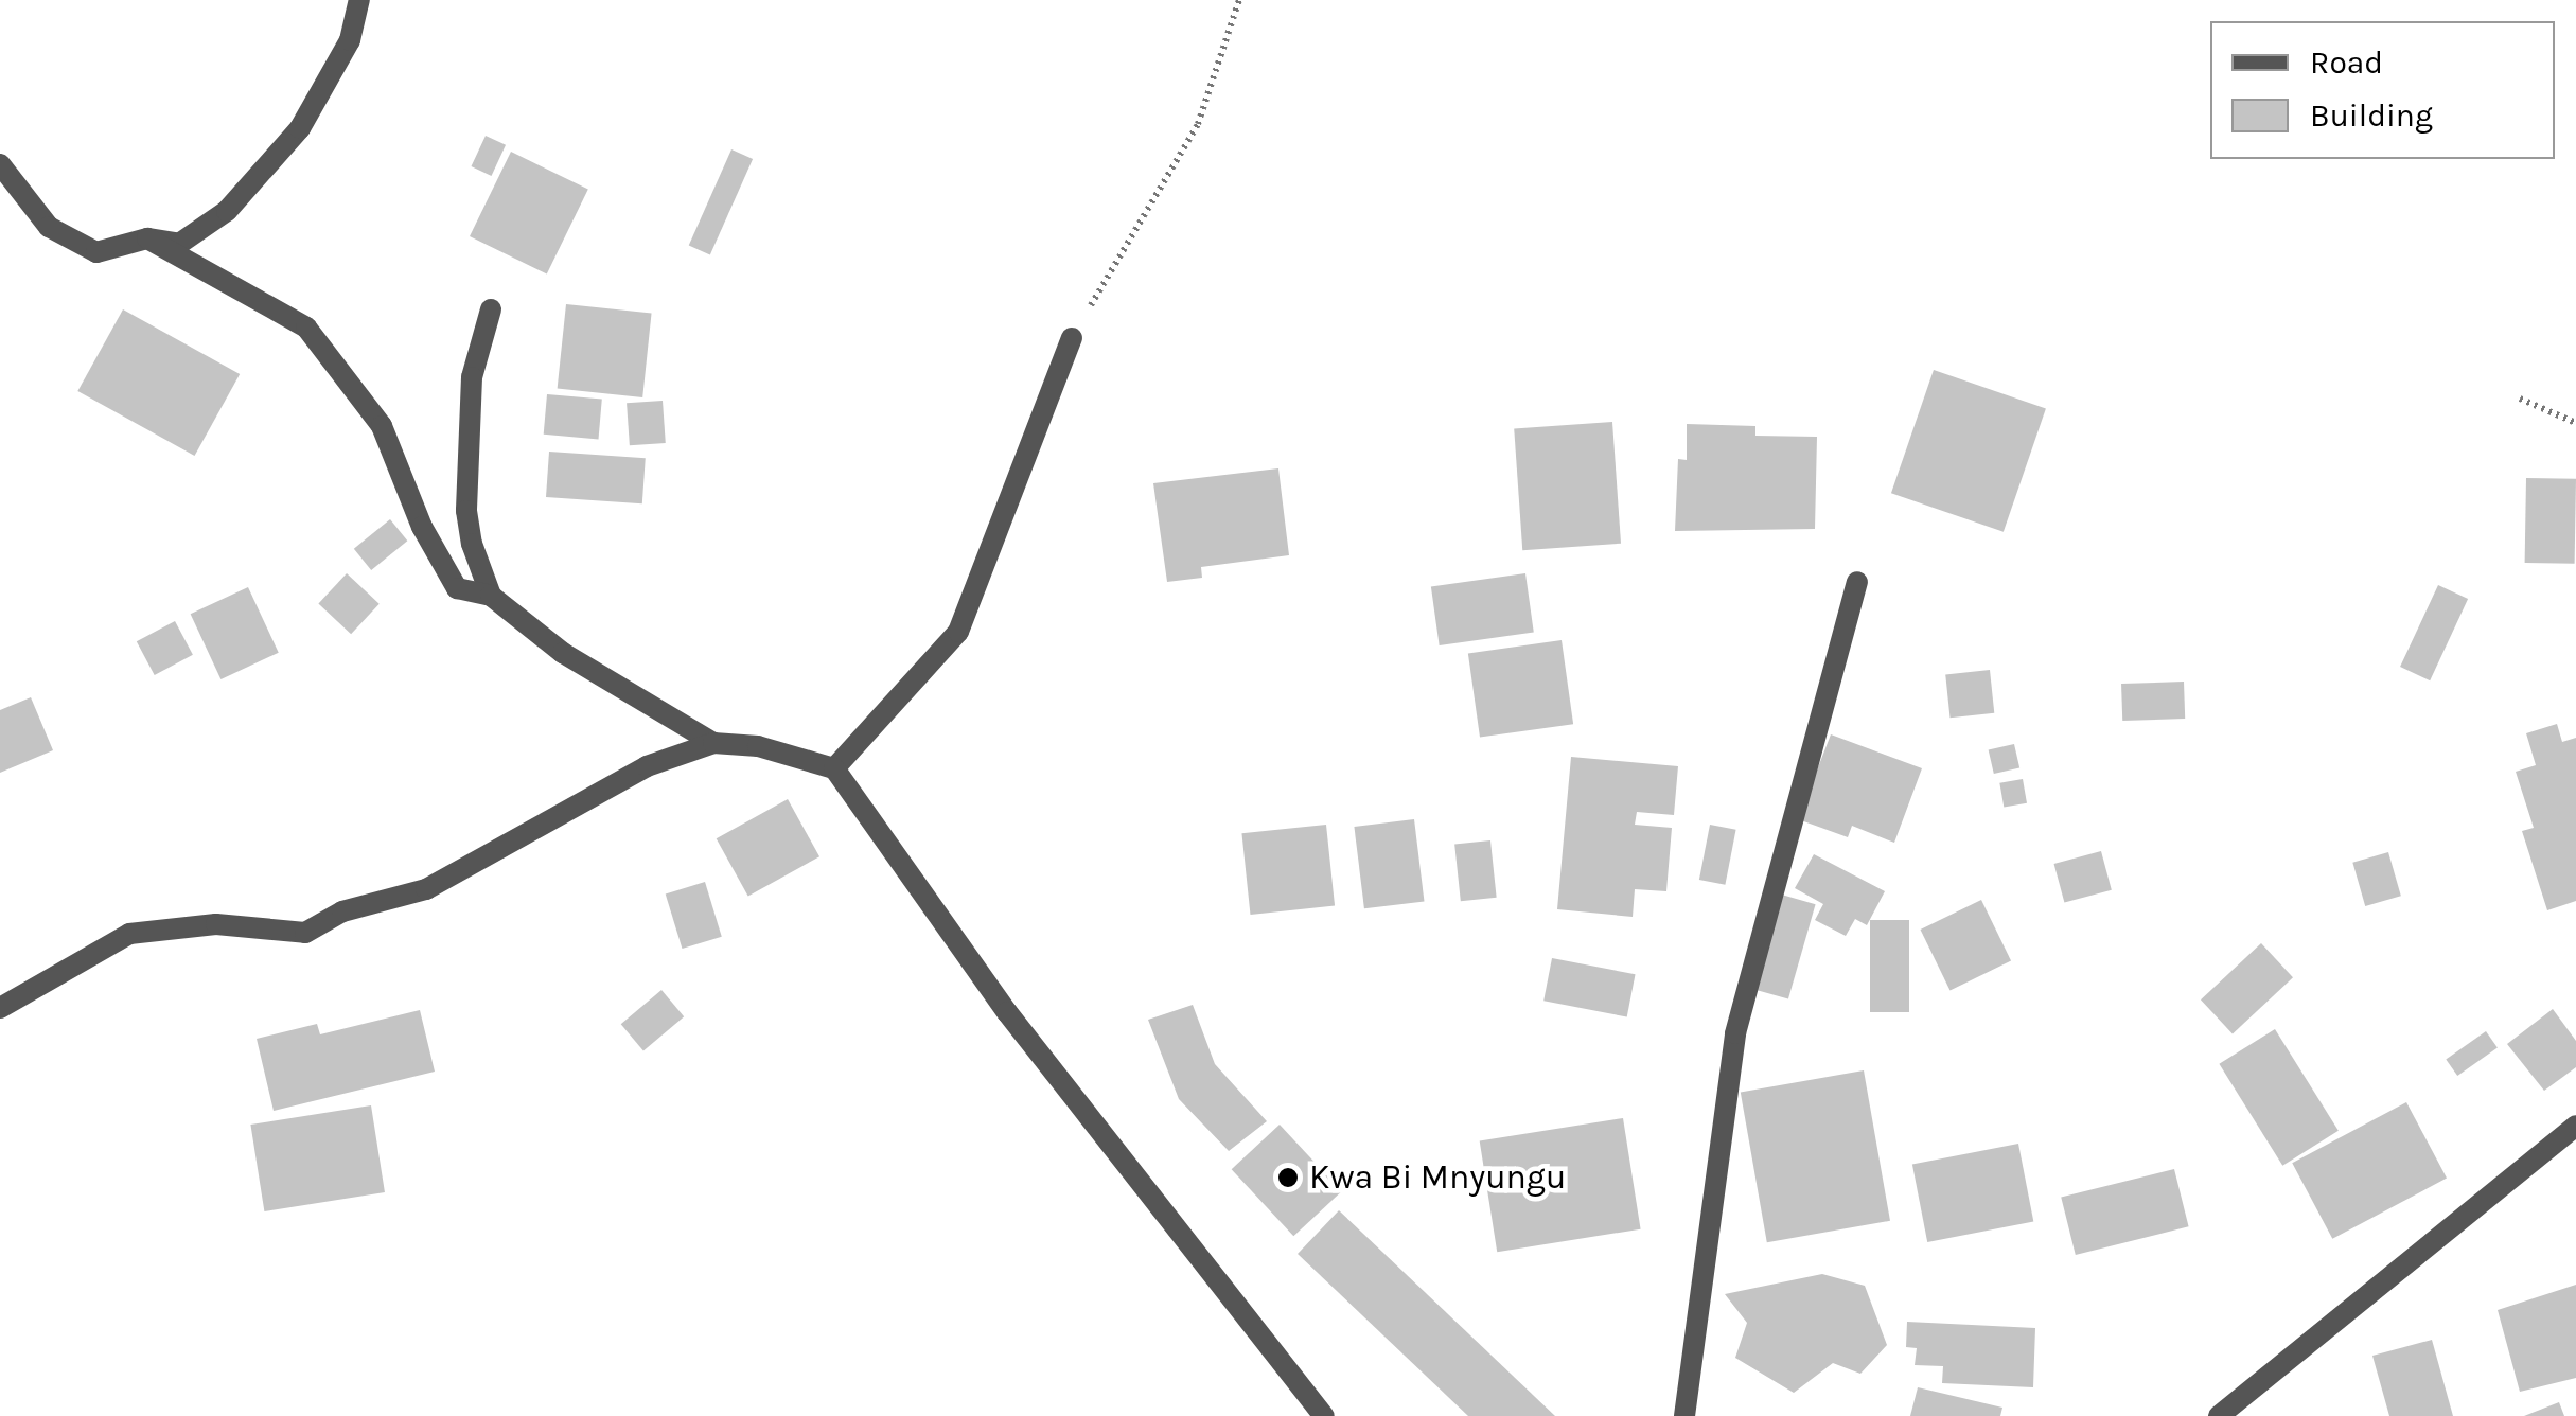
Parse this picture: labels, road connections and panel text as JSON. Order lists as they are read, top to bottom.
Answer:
{
  "places": ["Kwa Bi Mnyungu"],
  "legend": ["Road", "Building"]
}
